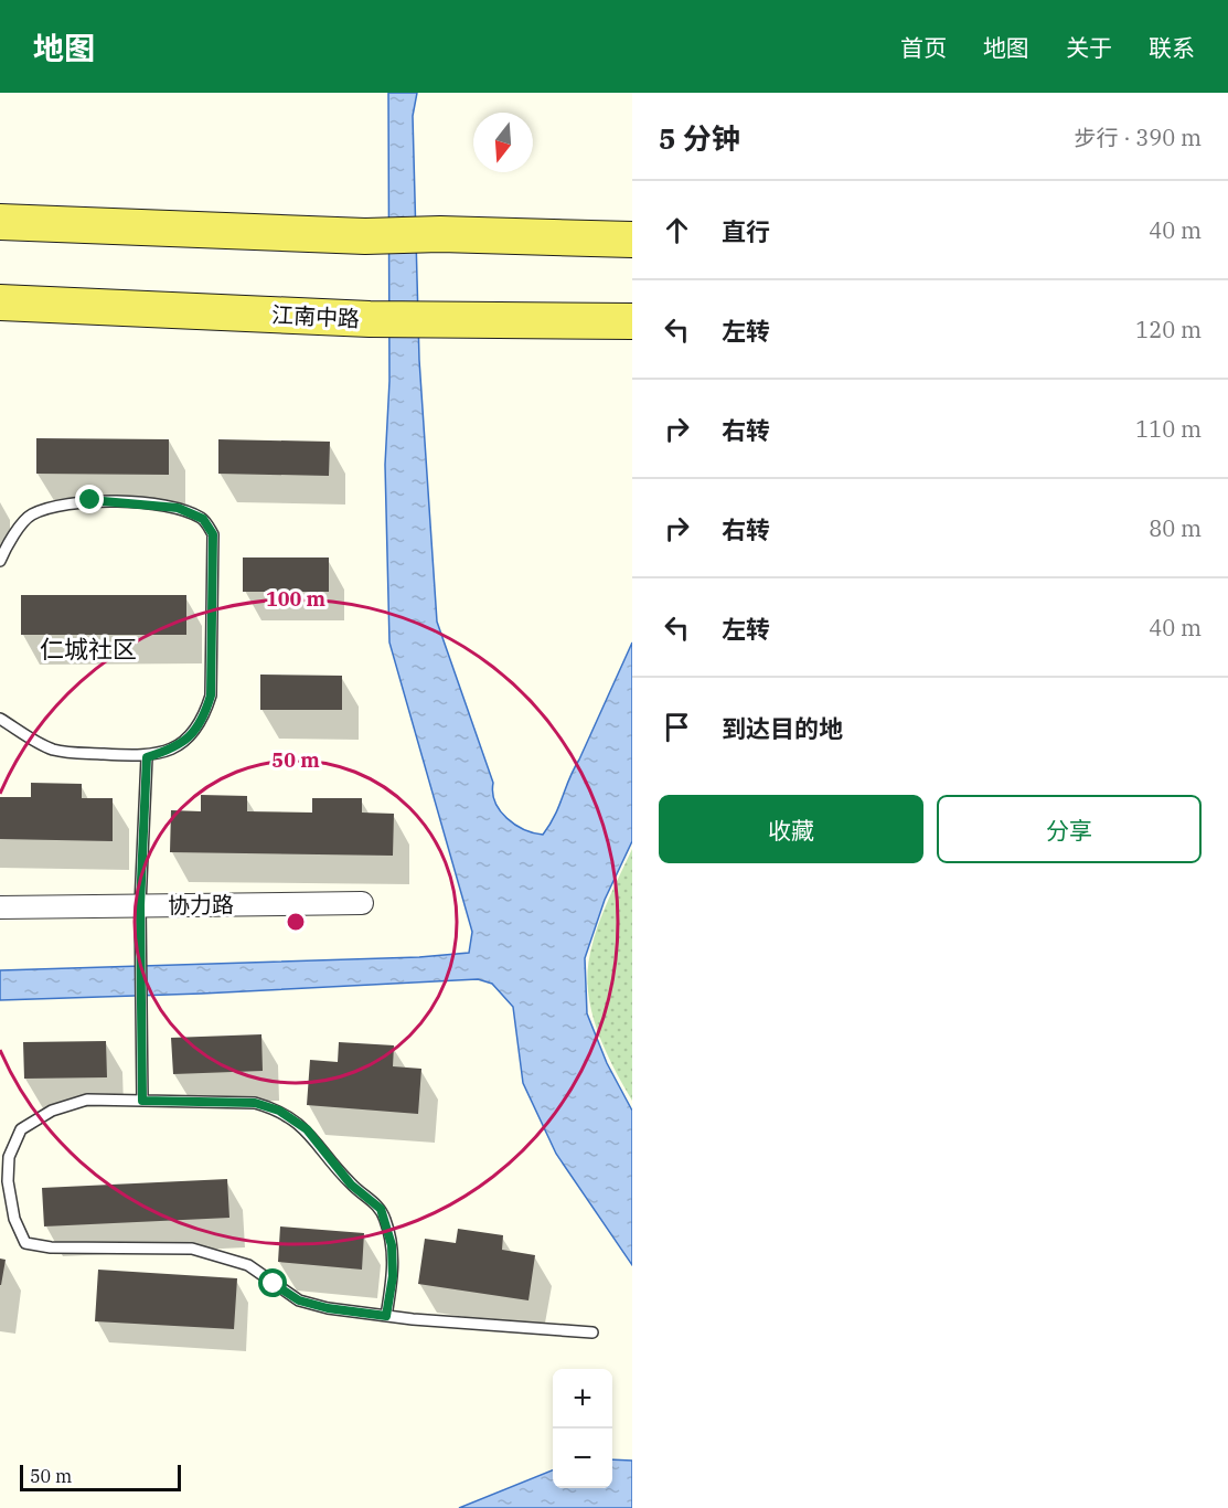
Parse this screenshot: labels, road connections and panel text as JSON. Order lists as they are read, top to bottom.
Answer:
{
  "streets": {
    "main road": ["江南中路"],
    "street": ["协力路"]
  },
  "districts": ["仁城社区"],
  "scale_bar": "50 m",
  "north": "bottom",
  "page": {
    "header": "地图",
    "nav": [
      "首页",
      "地图",
      "关于",
      "联系"
    ],
    "heading": ["5 分钟", "步行 · 390 m"],
    "list": [
      ["直行", "40 m"],
      ["左转", "120 m"],
      ["右转", "110 m"],
      ["右转", "80 m"],
      ["左转", "40 m"],
      "到达目的地"
    ],
    "buttons": ["收藏", "分享"],
    "map_buttons": ["+", "−"],
    "scale": "50 m"
  },
  "rings": ["100 m", "50 m"]
}
